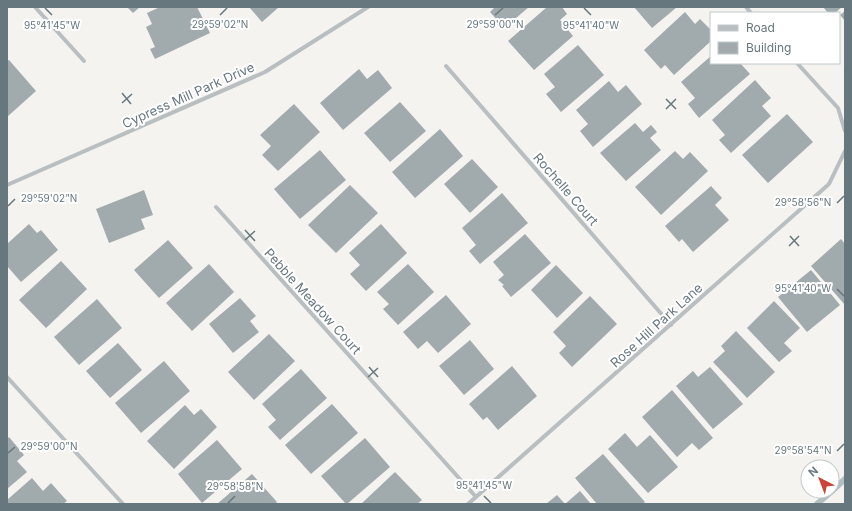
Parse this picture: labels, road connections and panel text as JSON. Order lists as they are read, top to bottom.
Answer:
{
  "streets": {
    "street": [
      "Cypress Mill Park Drive",
      "Rochelle Court",
      "Pebble Meadow Court",
      "Rose Hill Park Lane"
    ]
  },
  "crossings": [
    ["Rochelle Court", "Rose Hill Park Lane"],
    ["Pebble Meadow Court", "Rose Hill Park Lane"]
  ],
  "legend": ["Road", "Building"],
  "north": "top left",
  "coordinates": [
    "29°59'02\"N",
    "29°59'00\"N",
    "95°41'45\"W",
    "95°41'40\"W",
    "29°58'56\"N",
    "29°58'54\"N",
    "29°58'58\"N"
  ]
}
